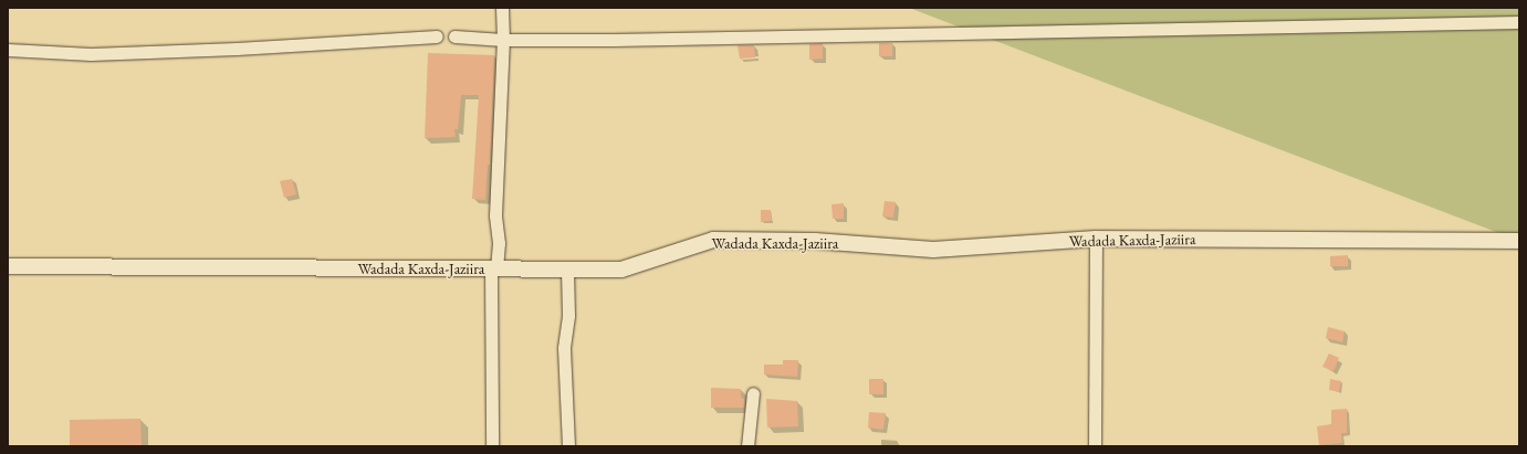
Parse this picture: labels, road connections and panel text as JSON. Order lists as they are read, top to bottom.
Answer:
{
  "streets": {
    "street": ["Wadada Kaxda-Jaziira"]
  }
}
